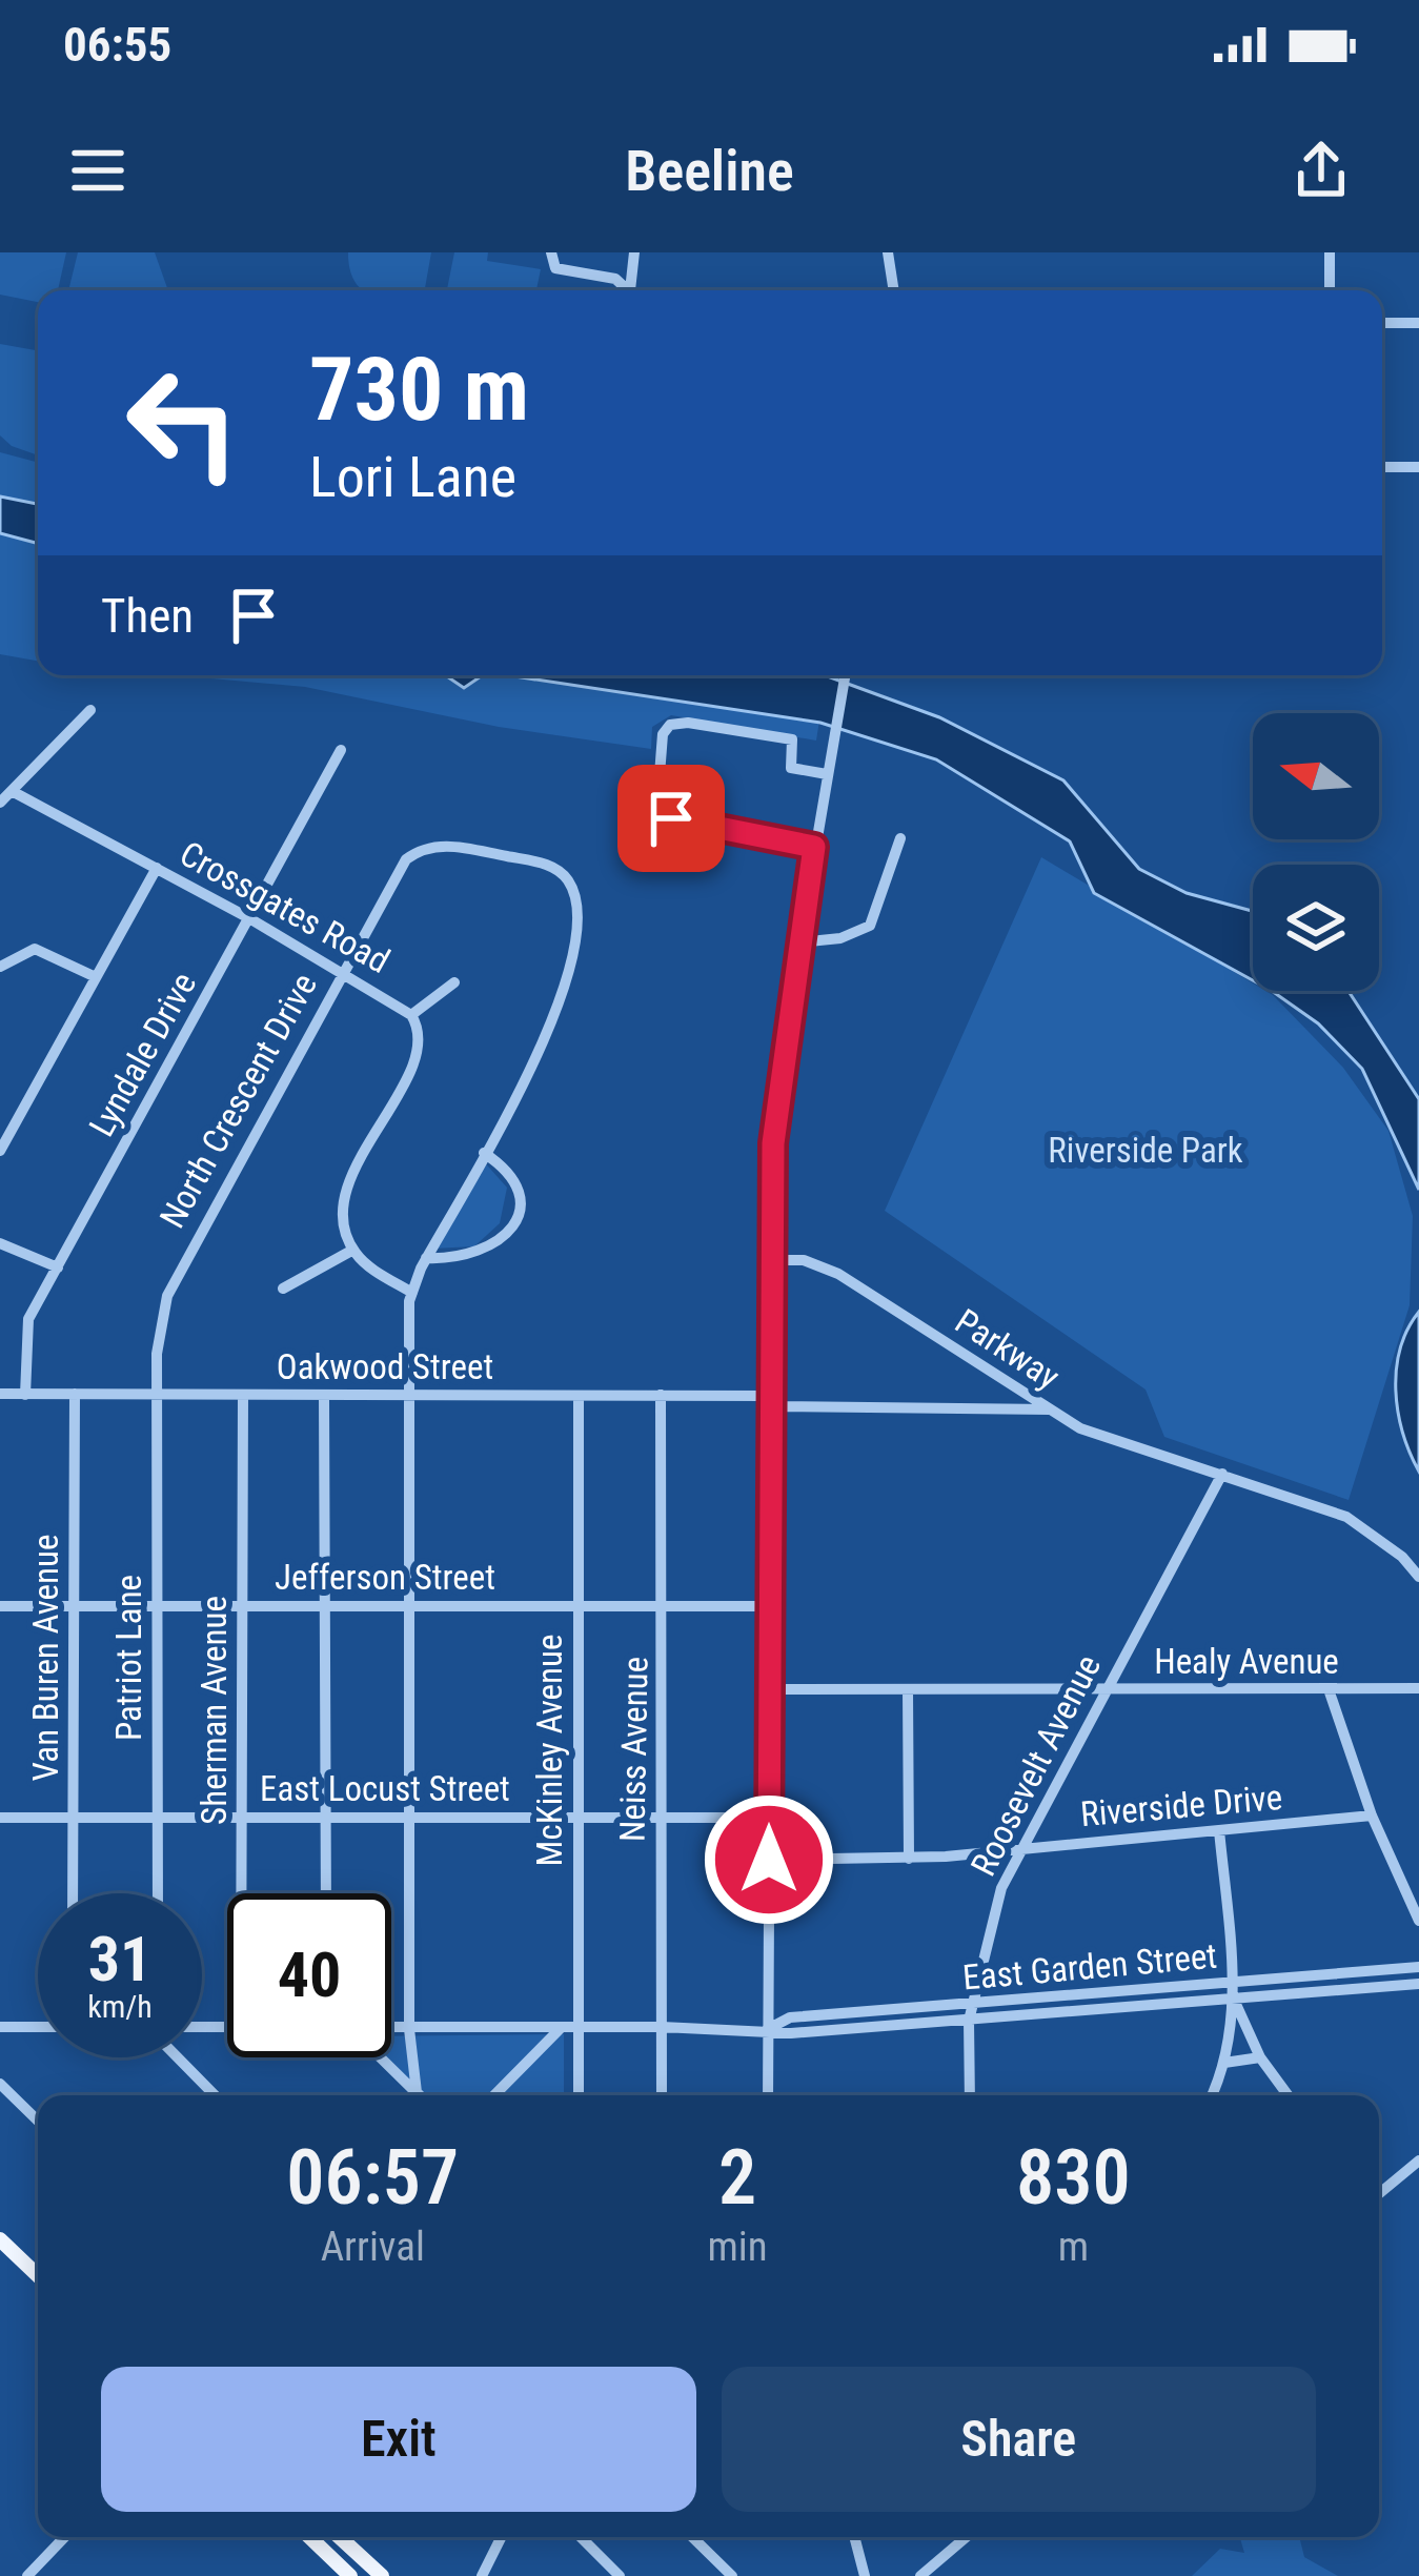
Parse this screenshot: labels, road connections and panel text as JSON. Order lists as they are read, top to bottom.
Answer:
{
  "streets": {
    "street": [
      "Crossgates Road",
      "Lyndale Drive",
      "North Crescent Drive",
      "Parkway",
      "Oakwood Street",
      "Jefferson Street",
      "Van Buren Avenue",
      "Patriot Lane",
      "Healy Avenue",
      "Sherman Avenue",
      "Neiss Avenue",
      "McKinley Avenue",
      "Roosevelt Avenue",
      "East Locust Street",
      "Riverside Drive",
      "East Garden Street"
    ]
  },
  "crossings": [
    ["Crossgates Road", "Lyndale Drive"],
    ["Crossgates Road", "North Crescent Drive"],
    ["Lyndale Drive", "Oakwood Street"],
    ["North Crescent Drive", "Oakwood Street"],
    ["North Crescent Drive", "Patriot Lane"],
    ["Parkway", "Oakwood Street"],
    ["Parkway", "Roosevelt Avenue"],
    ["Oakwood Street", "Van Buren Avenue"],
    ["Oakwood Street", "Patriot Lane"],
    ["Oakwood Street", "Sherman Avenue"],
    ["Oakwood Street", "Neiss Avenue"],
    ["Oakwood Street", "McKinley Avenue"],
    ["Jefferson Street", "Van Buren Avenue"],
    ["Jefferson Street", "Patriot Lane"],
    ["Jefferson Street", "Sherman Avenue"],
    ["Jefferson Street", "Neiss Avenue"],
    ["Jefferson Street", "McKinley Avenue"],
    ["Van Buren Avenue", "East Locust Street"],
    ["Patriot Lane", "East Locust Street"],
    ["Healy Avenue", "Roosevelt Avenue"],
    ["Sherman Avenue", "East Locust Street"],
    ["Neiss Avenue", "East Locust Street"],
    ["Neiss Avenue", "East Garden Street"],
    ["McKinley Avenue", "East Locust Street"],
    ["McKinley Avenue", "East Garden Street"],
    ["Roosevelt Avenue", "Riverside Drive"],
    ["Roosevelt Avenue", "East Garden Street"]
  ],
  "parks": ["Riverside Park"],
  "north": "left",
  "page": {
    "status": "06:55",
    "header": "Beeline",
    "turn": ["730 m", "Lori Lane"],
    "then": "Then",
    "speed": "31 km/h",
    "limit": "40",
    "eta": [
      "06:57",
      "Arrival",
      "2",
      "min",
      "830",
      "m"
    ],
    "buttons": ["Exit", "Share"]
  }
}
